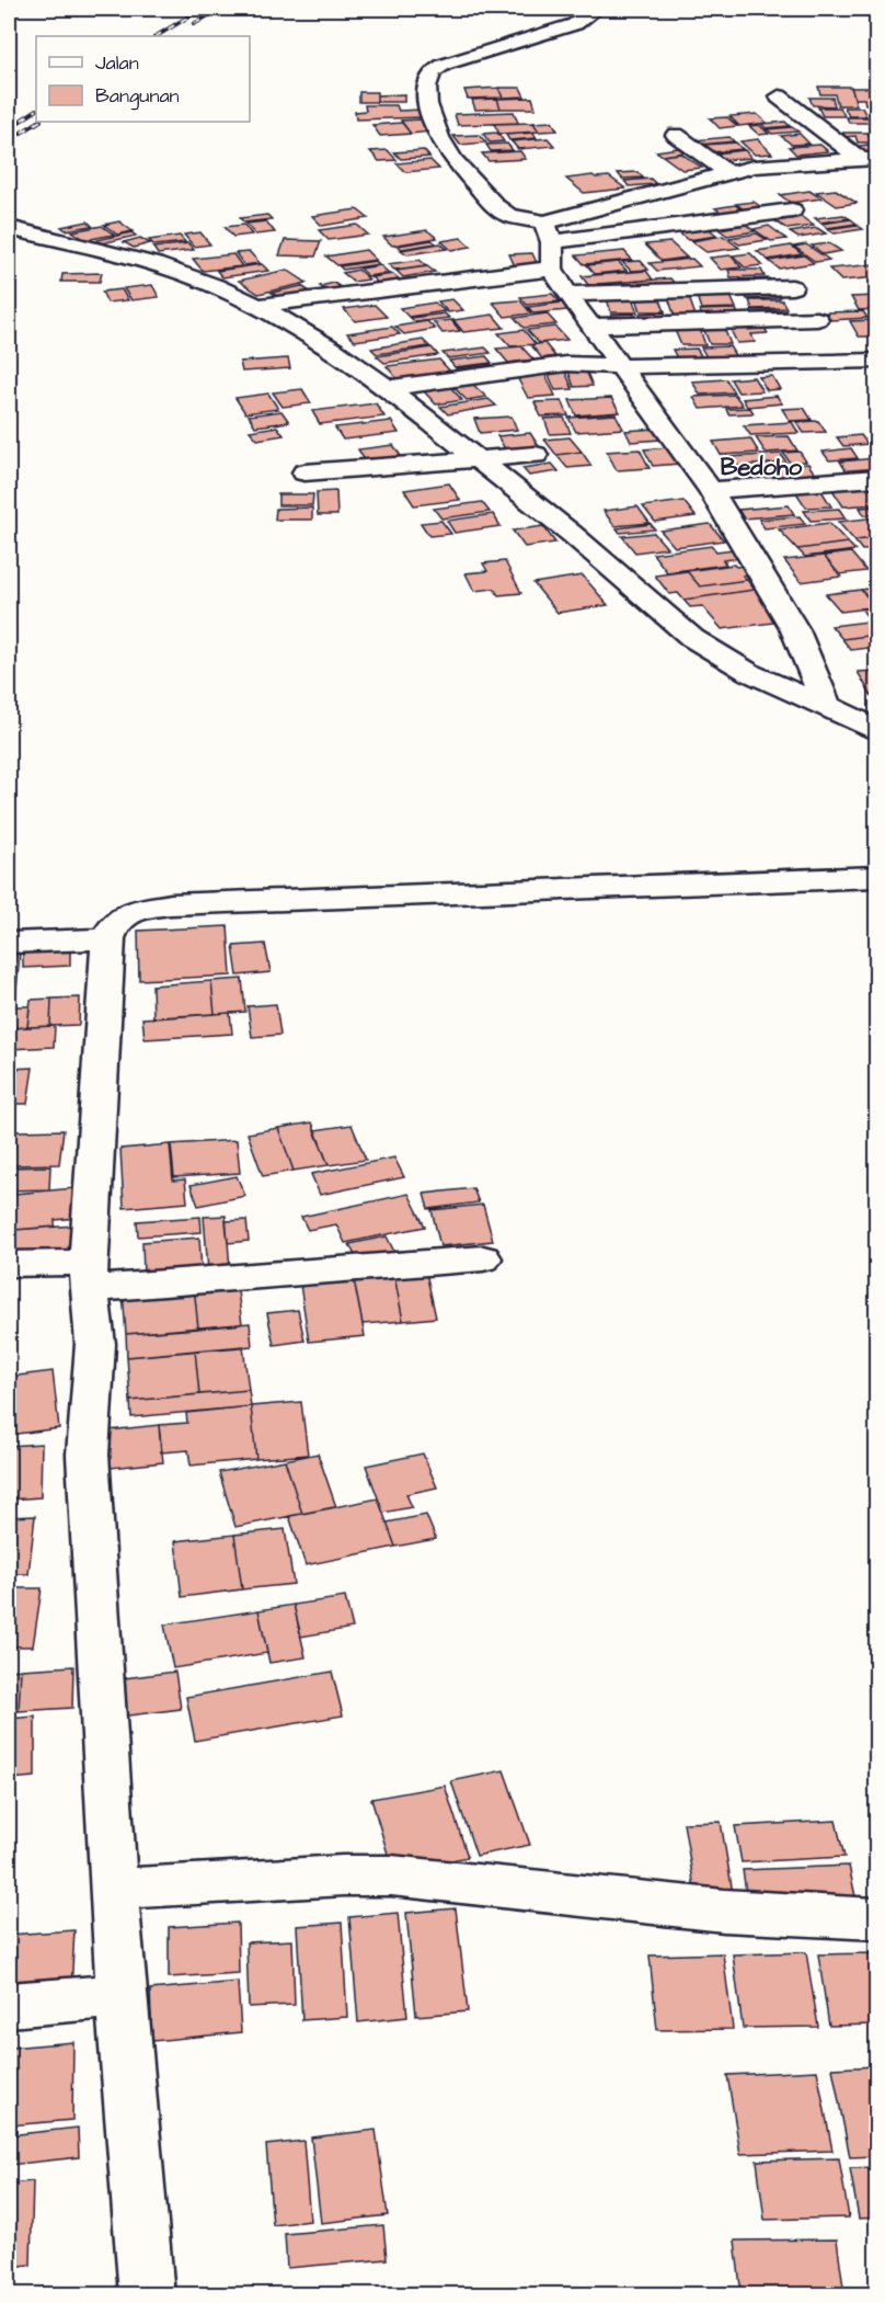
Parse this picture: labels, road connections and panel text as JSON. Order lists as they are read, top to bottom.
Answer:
{
  "districts": ["Bedoho"],
  "legend": ["Jalan", "Bangunan"]
}
